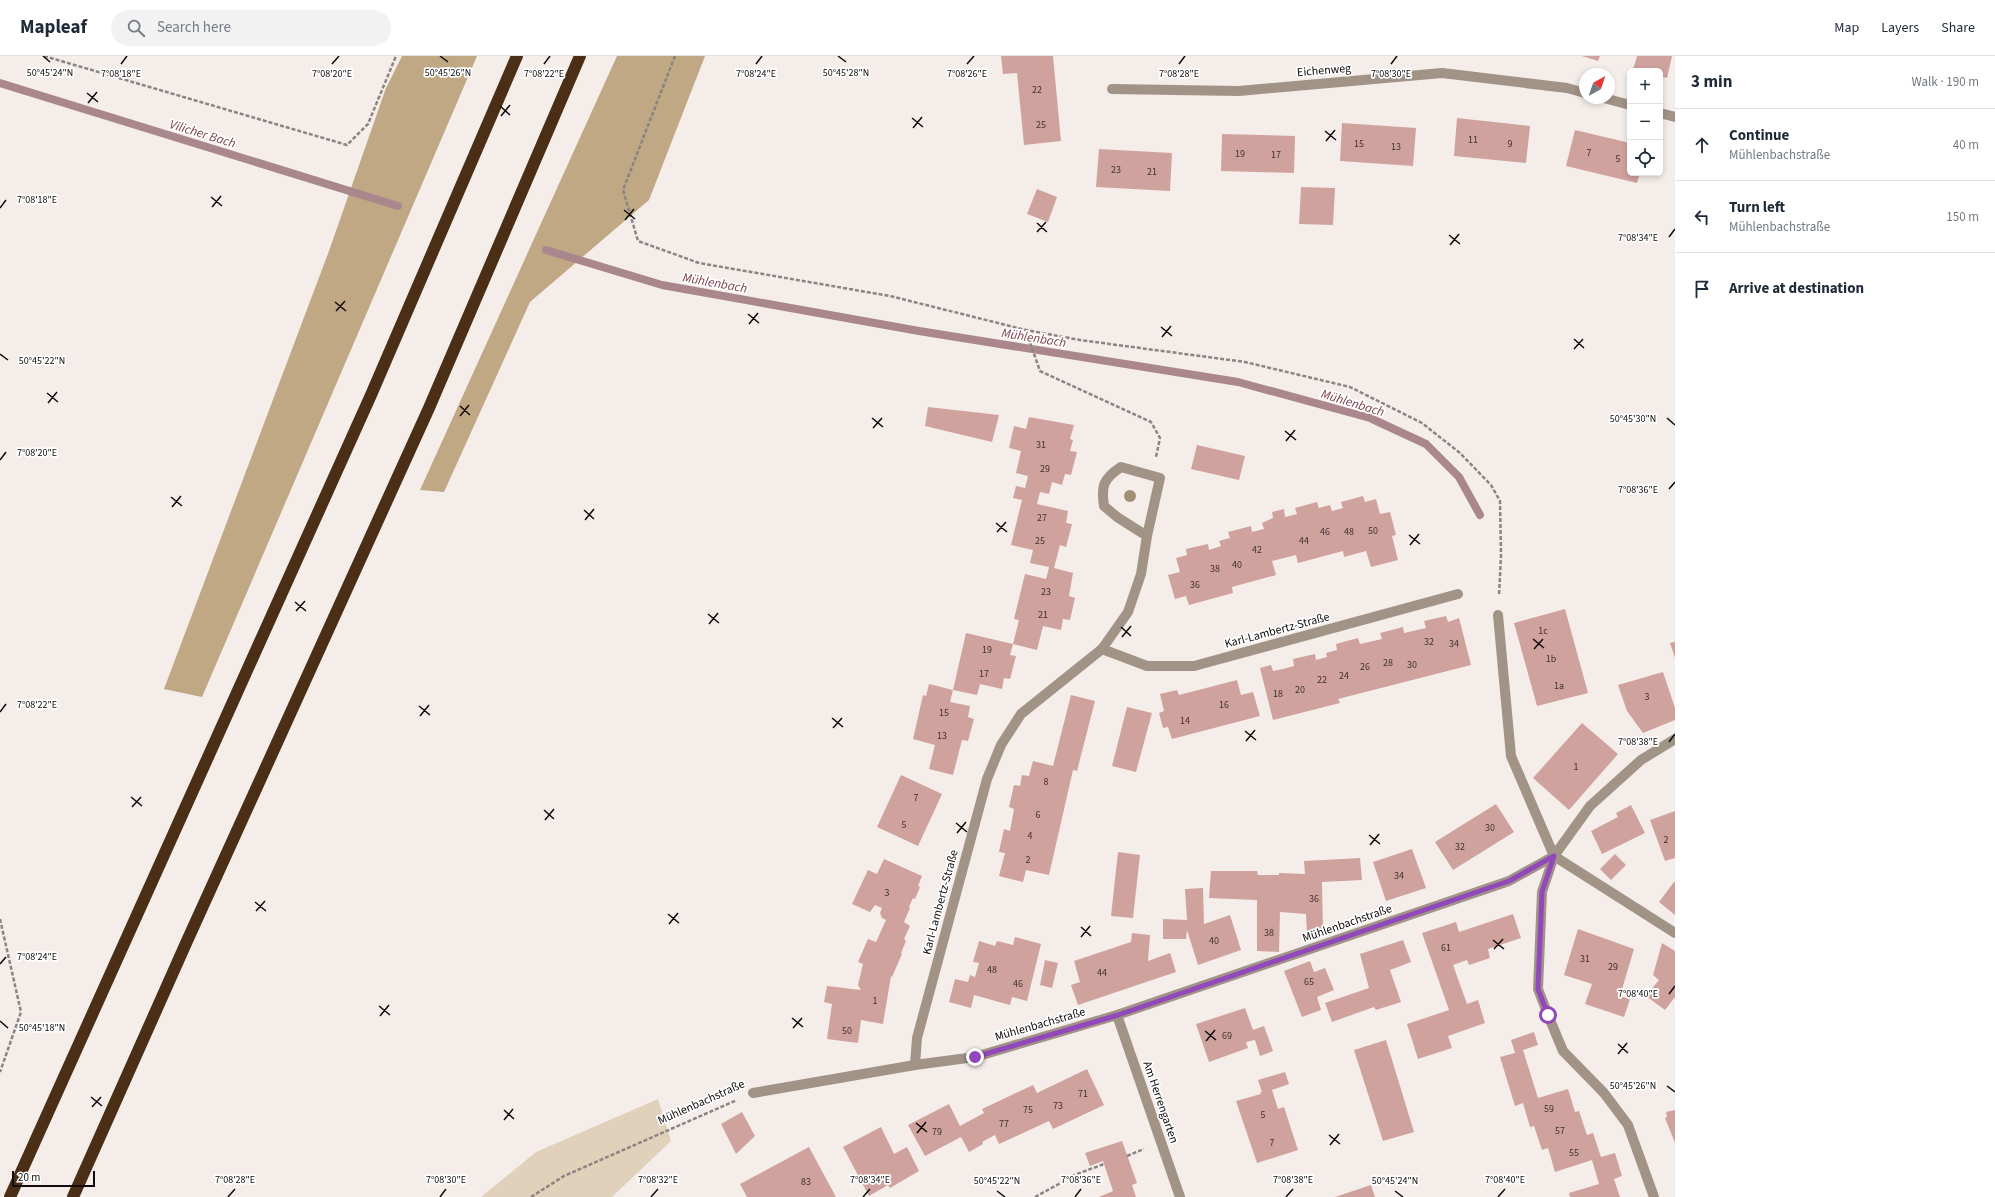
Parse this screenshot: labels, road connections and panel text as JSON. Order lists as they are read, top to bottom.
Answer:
{
  "streets": {
    "street": [
      "Eichenweg",
      "Karl-Lambertz-Straße",
      "Mühlenbachstraße",
      "Am Herrengarten"
    ]
  },
  "crossings": [
    ["Karl-Lambertz-Straße", "Mühlenbachstraße"],
    ["Mühlenbachstraße", "Am Herrengarten"]
  ],
  "water": ["Vilicher Bach", "Mühlenbach"],
  "house_numbers": [
    "22",
    "25",
    "11",
    "15",
    "9",
    "13",
    "7",
    "19",
    "17",
    "5",
    "23",
    "21",
    "31",
    "29",
    "27",
    "50",
    "46",
    "48",
    "25",
    "44",
    "42",
    "40",
    "38",
    "36",
    "23",
    "21",
    "1c",
    "32",
    "34",
    "19",
    "1b",
    "28",
    "30",
    "26",
    "17",
    "24",
    "22",
    "1a",
    "20",
    "18",
    "3",
    "16",
    "15",
    "14",
    "13",
    "1",
    "8",
    "7",
    "6",
    "5",
    "30",
    "4",
    "2",
    "32",
    "2",
    "34",
    "3",
    "36",
    "38",
    "40",
    "61",
    "31",
    "29",
    "48",
    "44",
    "65",
    "46",
    "1",
    "50",
    "69",
    "71",
    "73",
    "59",
    "75",
    "5",
    "77",
    "57",
    "79",
    "7",
    "55",
    "83"
  ],
  "scale_bar": "20 m",
  "north": "top right",
  "page": {
    "header": "Mapleaf",
    "search": "Search here",
    "nav": ["Map", "Layers", "Share"],
    "heading": ["3 min", "Walk · 190 m"],
    "map_buttons": ["+", "−"],
    "list": [
      ["Continue", "Mühlenbachstraße", "40 m"],
      ["Turn left", "Mühlenbachstraße", "150 m"],
      "Arrive at destination"
    ],
    "scale": "20 m"
  },
  "coordinates": [
    "50°45'24\"N",
    "50°45'26\"N",
    "50°45'28\"N",
    "7°08'18\"E",
    "7°08'20\"E",
    "7°08'22\"E",
    "7°08'24\"E",
    "7°08'26\"E",
    "7°08'28\"E",
    "7°08'30\"E",
    "7°08'34\"E",
    "50°45'22\"N",
    "50°45'30\"N",
    "7°08'36\"E",
    "7°08'38\"E",
    "7°08'40\"E",
    "50°45'18\"N",
    "7°08'32\"E"
  ]
}
